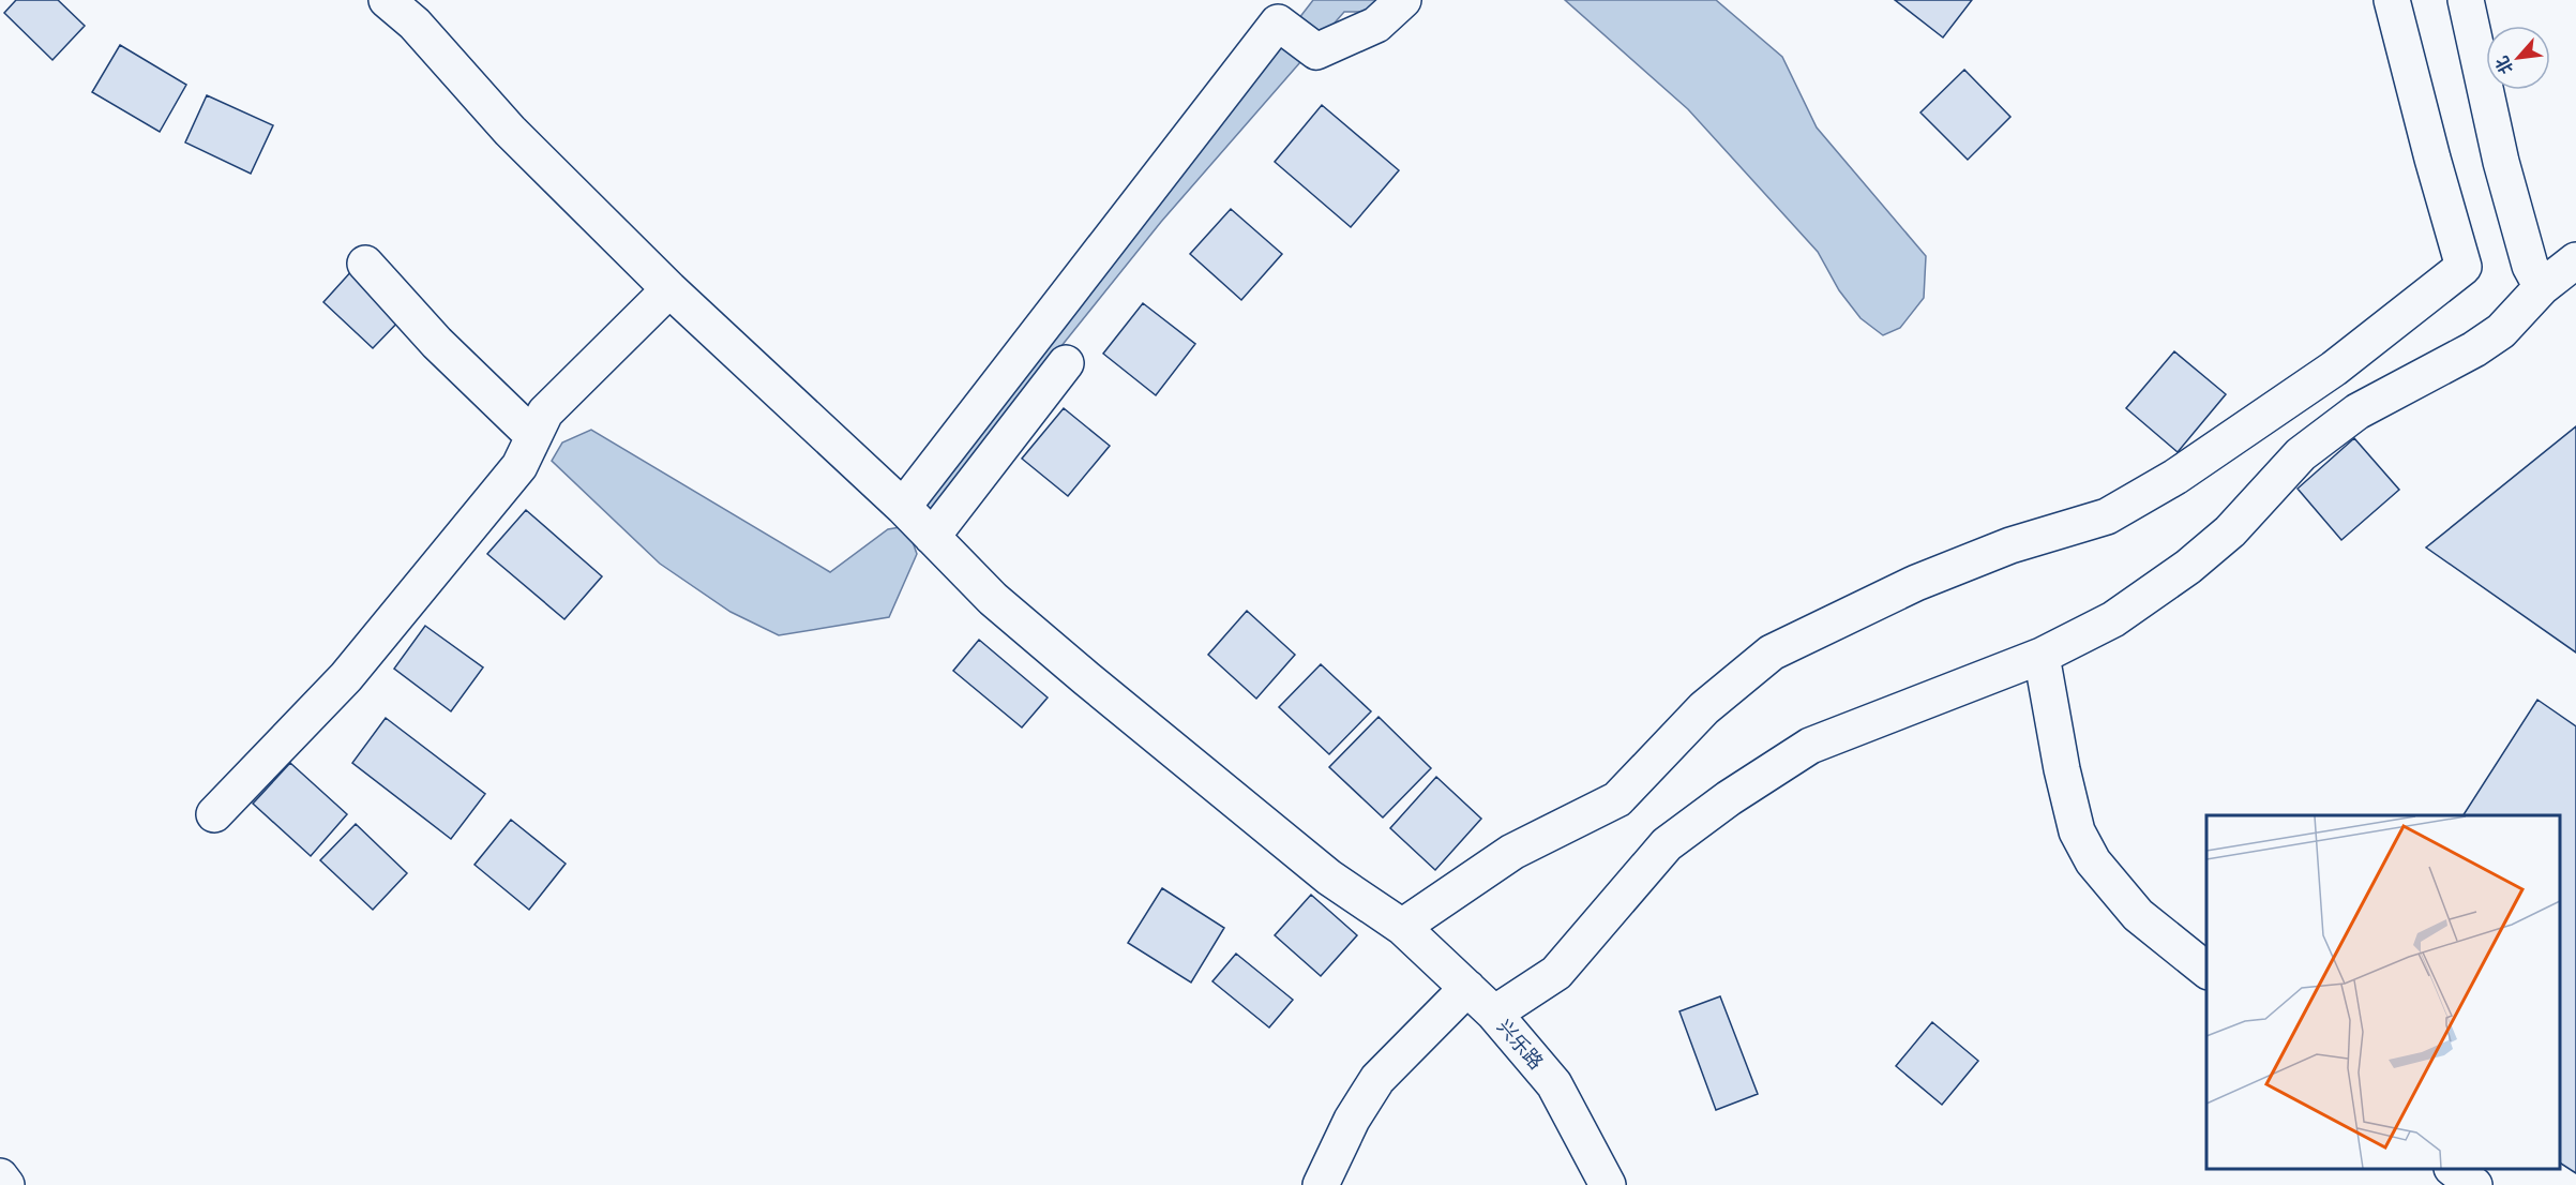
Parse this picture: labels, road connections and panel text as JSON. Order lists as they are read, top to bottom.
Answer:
{
  "streets": {
    "street": ["兴乐路"]
  },
  "north": "bottom left"
}
